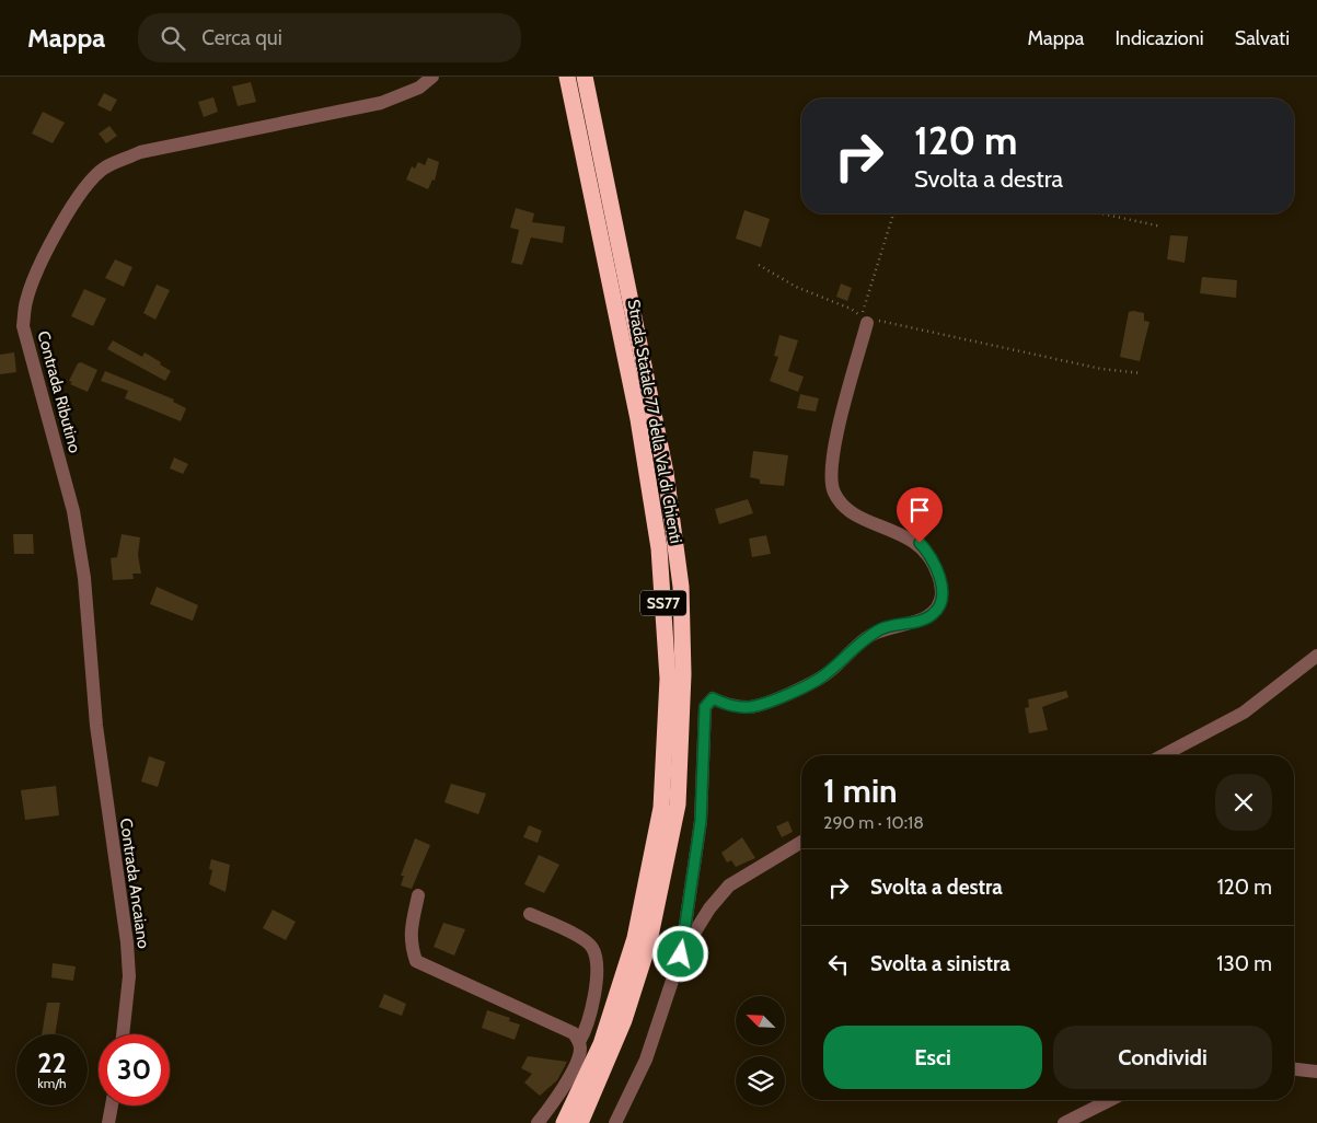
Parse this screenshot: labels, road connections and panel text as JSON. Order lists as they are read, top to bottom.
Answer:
{
  "streets": {
    "highway": ["Strada Statale 77 della Val di Chienti", "SS77"],
    "street": ["Contrada Ributino", "Contrada Ancaiano"]
  },
  "crossings": [
    ["Contrada Ributino", "Contrada Ancaiano"]
  ],
  "north": "top left",
  "page": {
    "header": "Mappa",
    "search": "Cerca qui",
    "nav": ["Mappa", "Indicazioni", "Salvati"],
    "turn": ["120 m", "Svolta a destra"],
    "heading": ["1 min", "290 m · 10:18"],
    "list": [
      {
        "name": "Svolta a destra",
        "value": "120 m"
      },
      {
        "name": "Svolta a sinistra",
        "value": "130 m"
      }
    ],
    "buttons": ["Esci", "Condividi"],
    "speed": "22 km/h",
    "limit": "30"
  }
}
